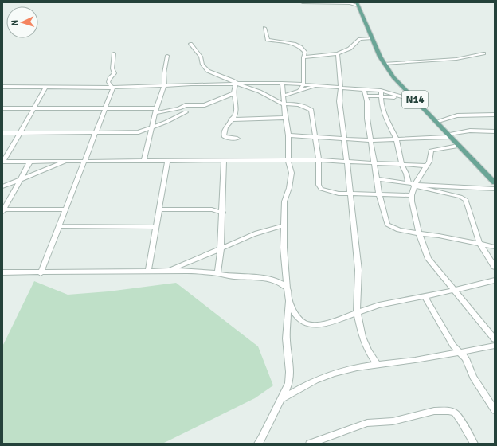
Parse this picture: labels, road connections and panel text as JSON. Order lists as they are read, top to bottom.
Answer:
{
  "streets": {
    "main road": ["N14"]
  },
  "north": "left"
}
